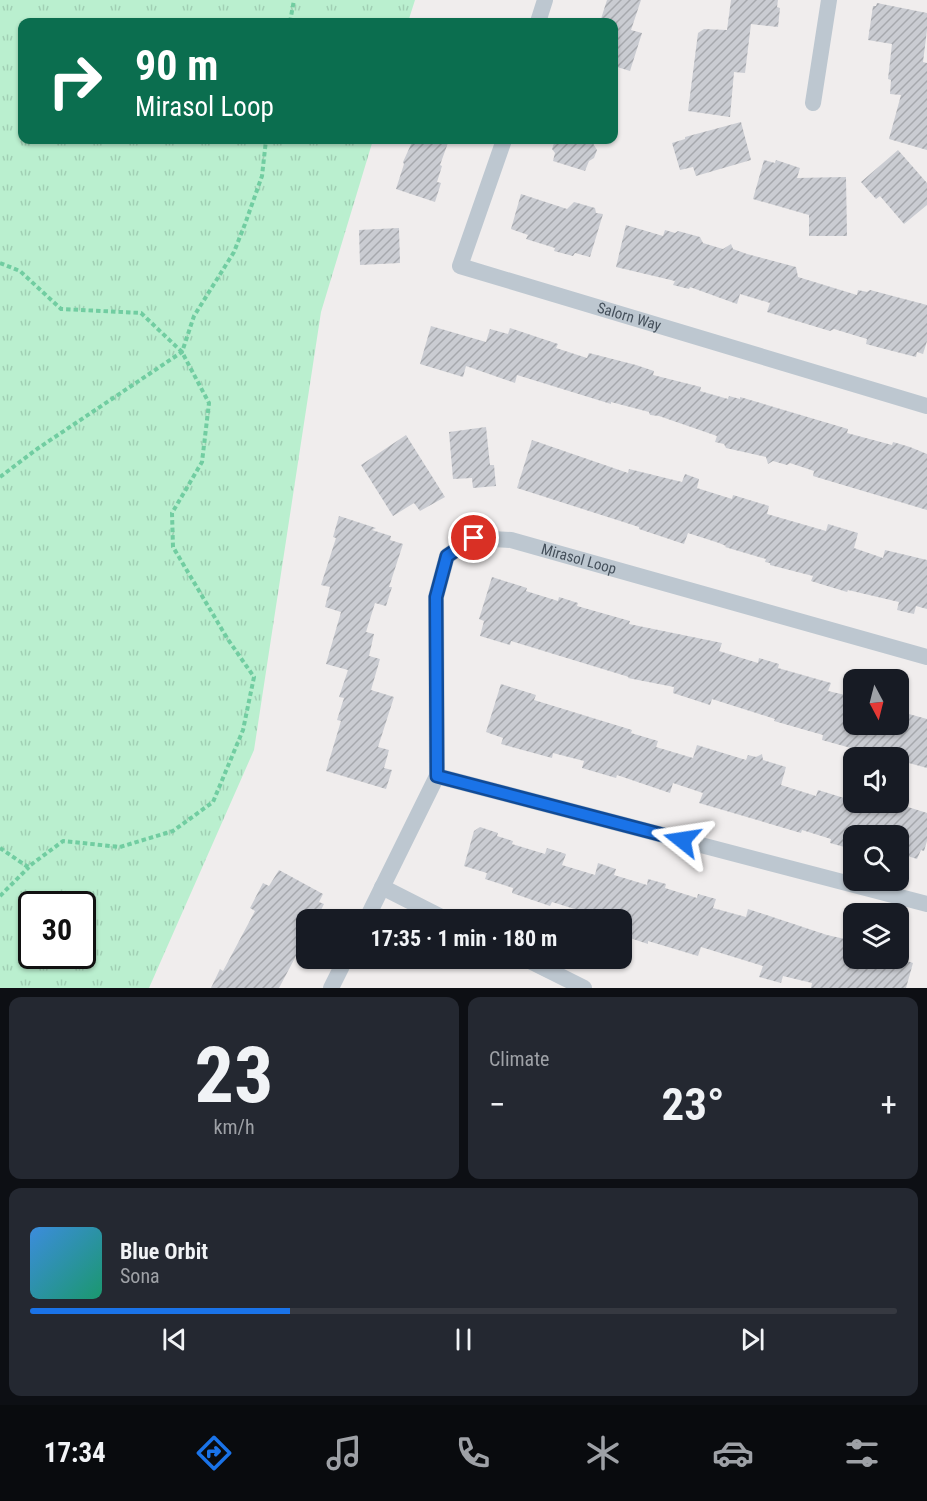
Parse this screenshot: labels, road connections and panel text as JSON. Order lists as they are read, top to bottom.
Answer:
{
  "streets": {
    "street": ["Salorn Way", "Mirasol Loop"]
  },
  "north": "bottom",
  "page": {
    "turn": ["90 m", "Mirasol Loop"],
    "limit": "30",
    "trip": "17:35 · 1 min · 180 m",
    "tile": [
      ["23", "km/h"],
      "Climate"
    ],
    "heat": ["−", "23°", "+"],
    "song": ["Blue Orbit", "Sona"],
    "tabs": "17:34"
  }
}
